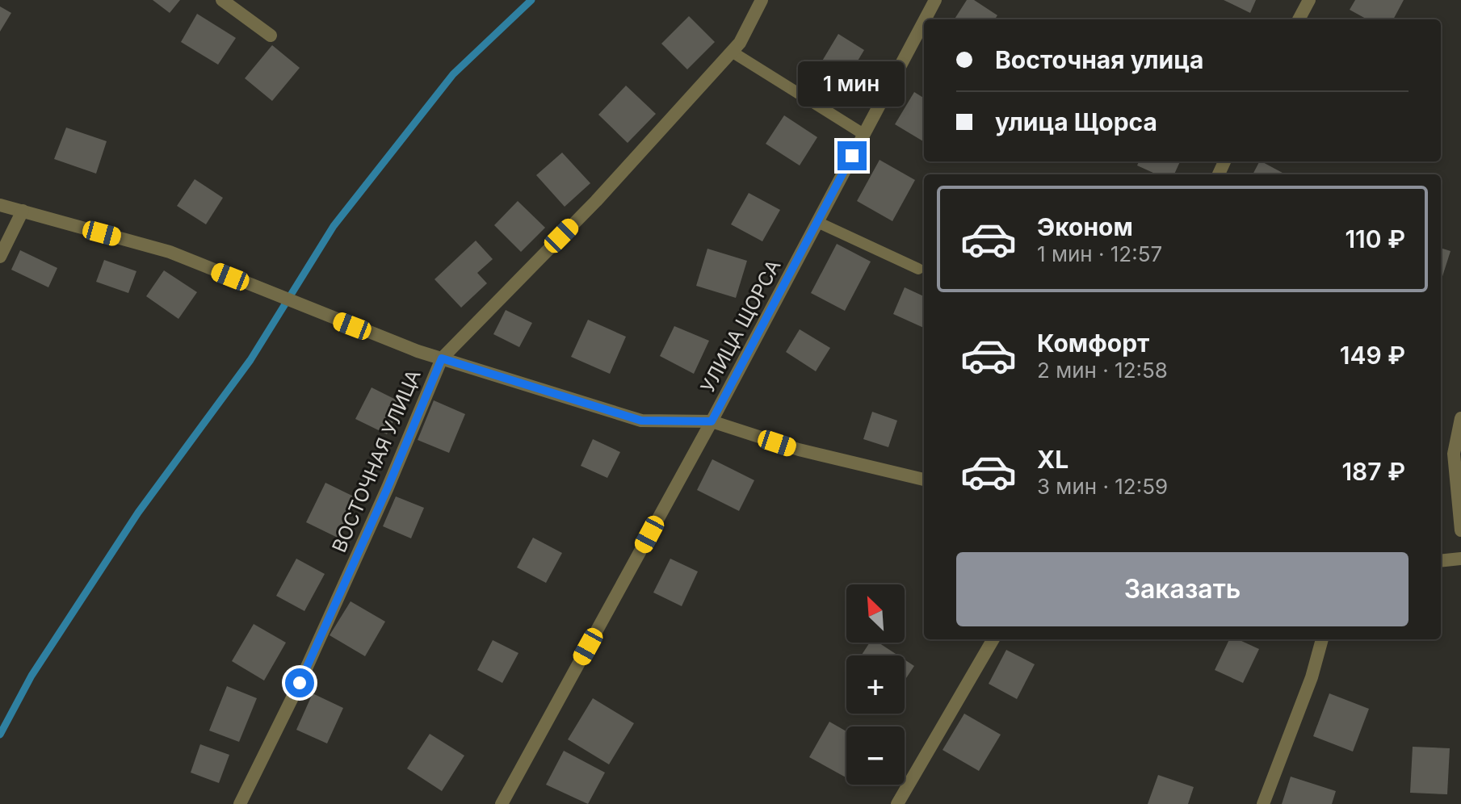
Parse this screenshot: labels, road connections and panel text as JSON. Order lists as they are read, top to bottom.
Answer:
{
  "streets": {
    "street": ["УЛИЦА ЩОРСА", "ВОСТОЧНАЯ УЛИЦА"]
  },
  "north": "top left",
  "page": {
    "banner": ["Восточная улица", "улица Щорса"],
    "bubble": "1 мин",
    "list": [
      {
        "name": "Эконом",
        "note": "1 мин · 12:57",
        "value": "110 ₽"
      },
      {
        "name": "Комфорт",
        "note": "2 мин · 12:58",
        "value": "149 ₽"
      },
      {
        "name": "XL",
        "note": "3 мин · 12:59",
        "value": "187 ₽"
      }
    ],
    "buttons": "Заказать",
    "map_buttons": ["+", "−"]
  }
}
